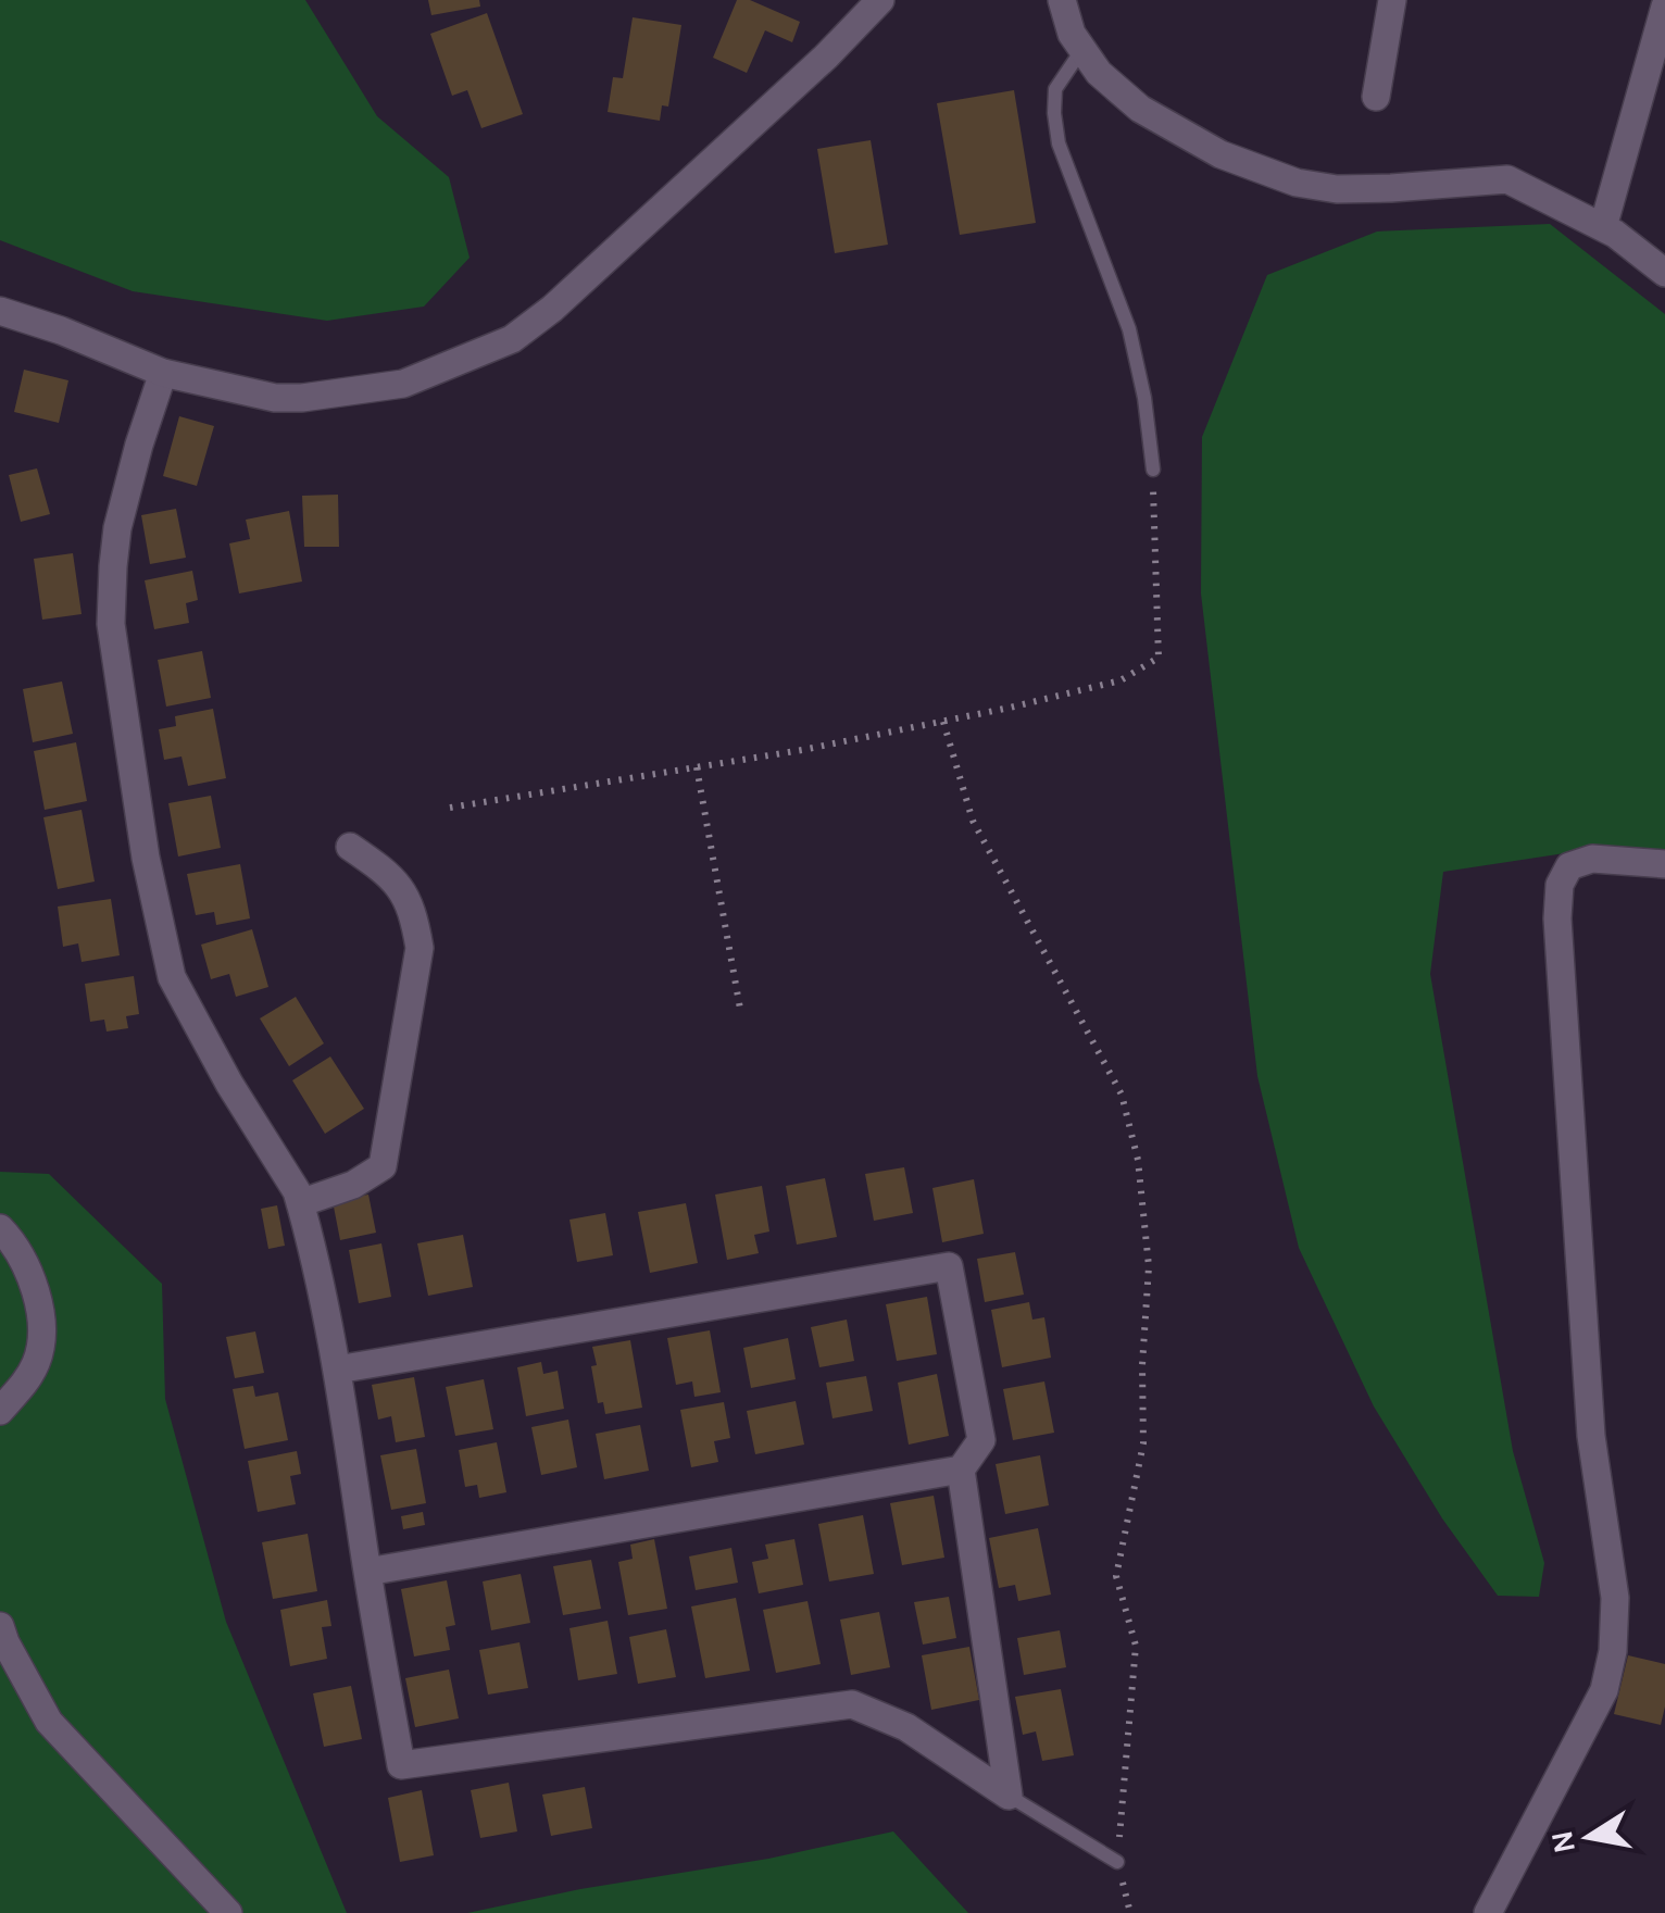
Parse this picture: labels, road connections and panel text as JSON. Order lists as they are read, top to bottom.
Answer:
{
  "north": "left"
}
